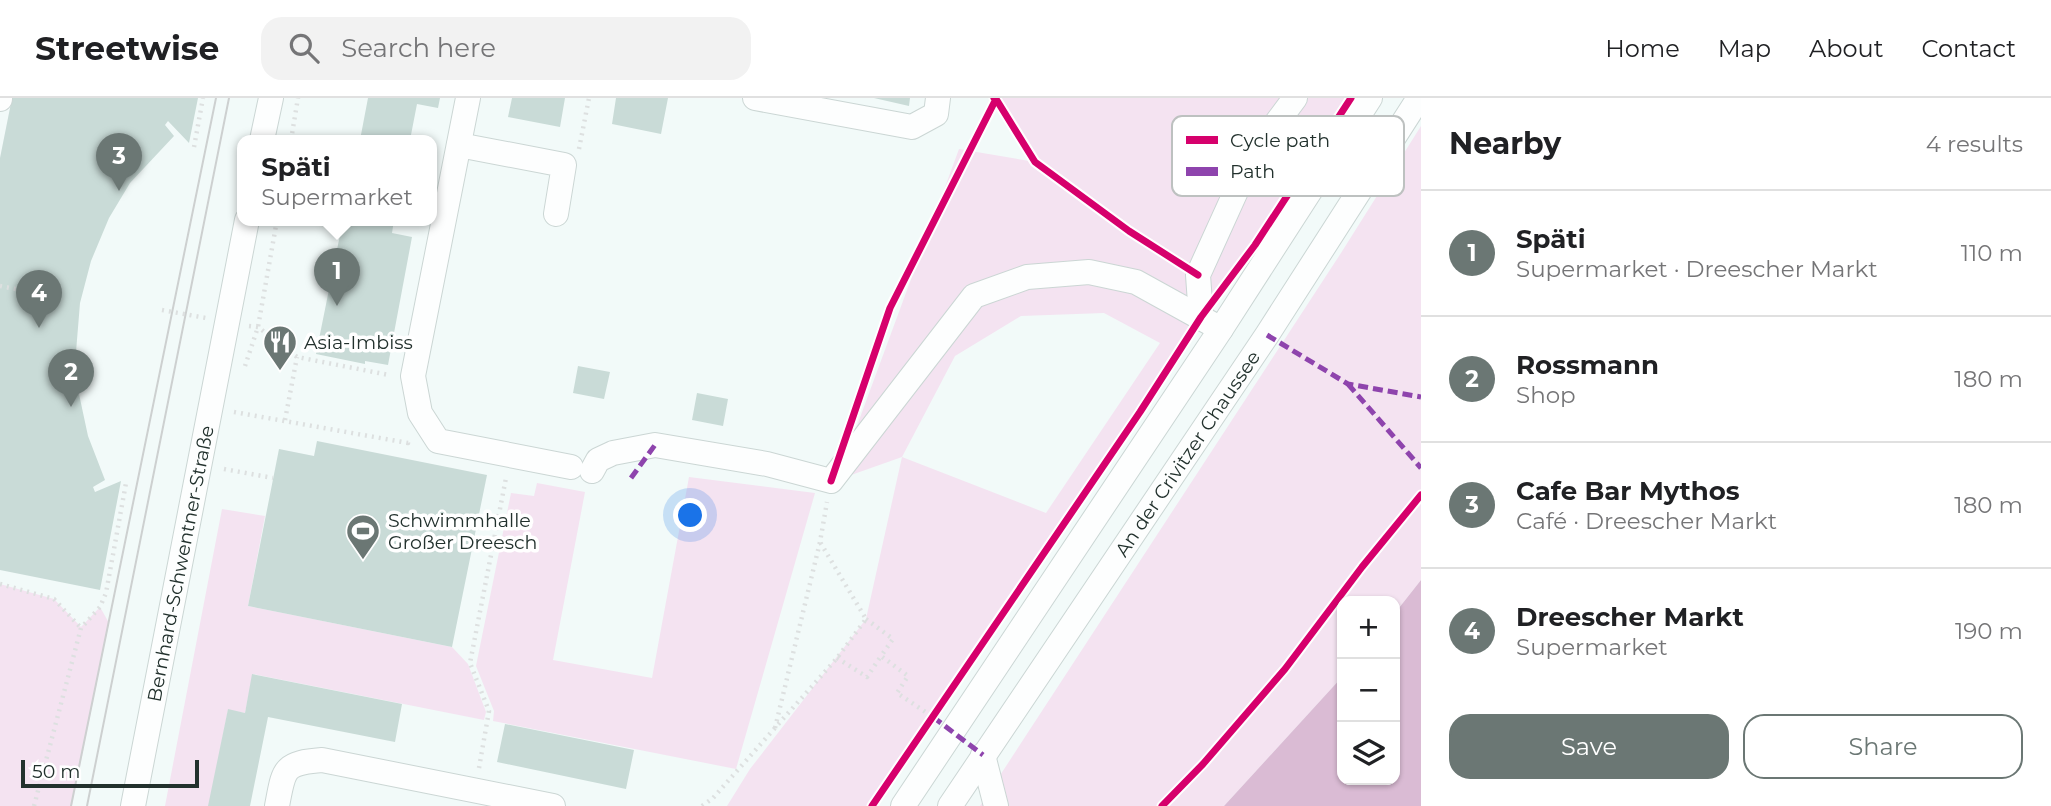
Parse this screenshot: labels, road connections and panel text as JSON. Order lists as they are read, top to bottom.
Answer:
{
  "streets": {
    "street": ["An der Crivitzer Chaussee", "Bernhard-Schwentner-Straße"]
  },
  "places": {
    "restaurant": ["Asia-Imbiss"],
    "sports": ["Schwimmhalle Großer Dreesch"]
  },
  "legend": ["Cycle path", "Path"],
  "scale_bar": "50 m",
  "page": {
    "header": "Streetwise",
    "search": "Search here",
    "nav": [
      "Home",
      "Map",
      "About",
      "Contact"
    ],
    "heading": ["Nearby", "4 results"],
    "pins": [
      "3",
      "1",
      "4",
      "2"
    ],
    "popup": ["Späti", "Supermarket"],
    "list": [
      {
        "mark": "1",
        "name": "Späti",
        "note": "Supermarket · Dreescher Markt",
        "value": "110 m"
      },
      {
        "mark": "2",
        "name": "Rossmann",
        "note": "Shop",
        "value": "180 m"
      },
      {
        "mark": "3",
        "name": "Cafe Bar Mythos",
        "note": "Café · Dreescher Markt",
        "value": "180 m"
      },
      {
        "mark": "4",
        "name": "Dreescher Markt",
        "note": "Supermarket",
        "value": "190 m"
      }
    ],
    "map_buttons": ["+", "−"],
    "buttons": ["Save", "Share"],
    "scale": "50 m"
  }
}
